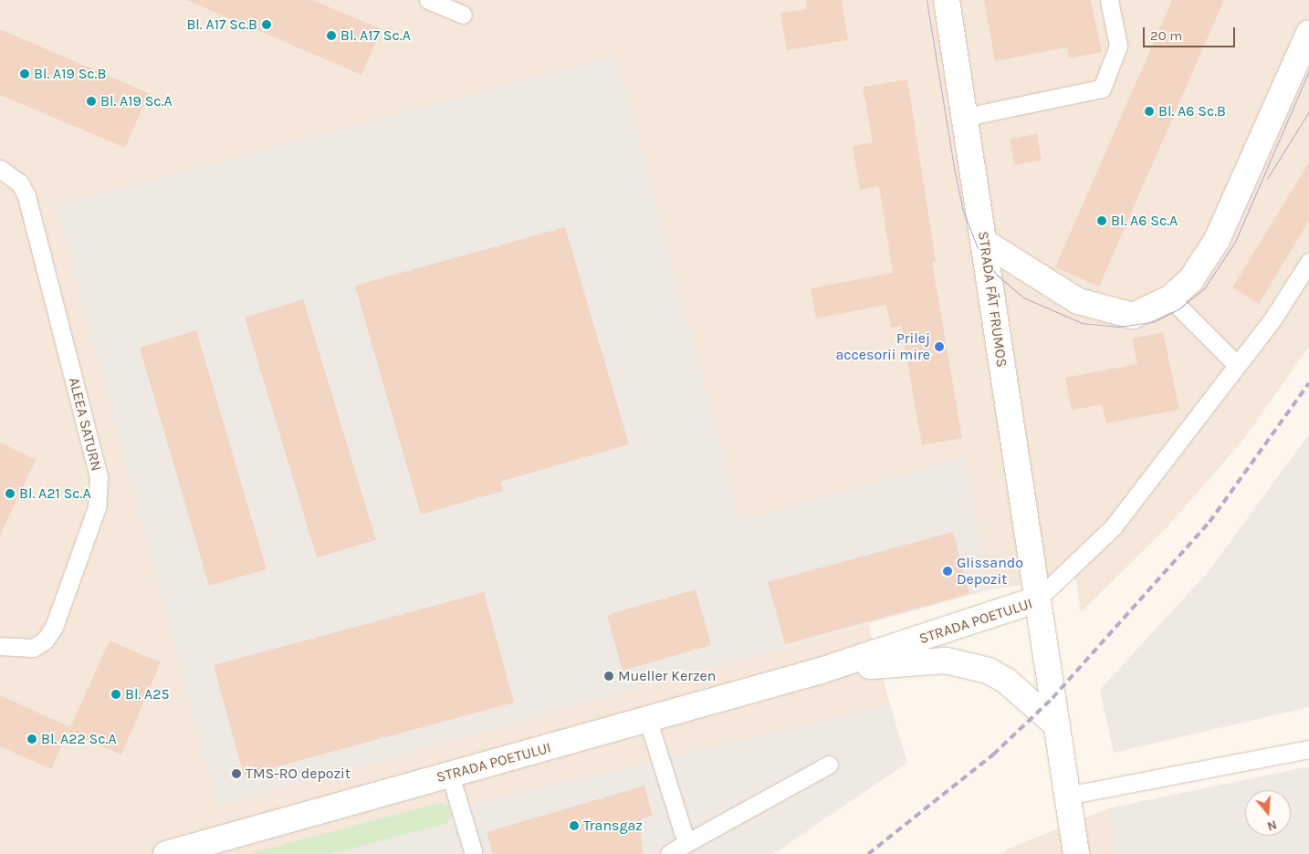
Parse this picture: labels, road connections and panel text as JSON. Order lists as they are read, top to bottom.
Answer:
{
  "streets": {
    "street": ["STRADA FĂT FRUMOS", "STRADA POETULUI"],
    "lane": ["ALEEA SATURN"]
  },
  "crossings": [
    ["STRADA FĂT FRUMOS", "STRADA POETULUI"]
  ],
  "places": [
    "Bl. A17 Sc.B",
    "Bl. A17 Sc.A",
    "Bl. A19 Sc.B",
    "Bl. A19 Sc.A",
    "Bl. A6 Sc.B",
    "Bl. A6 Sc.A",
    "Prilej accesorii mire",
    "Bl. A21 Sc.A",
    "Glissando Depozit",
    "Mueller Kerzen",
    "Bl. A25",
    "Bl. A22 Sc.A",
    "TMS-RO depozit",
    "Transgaz"
  ],
  "scale_bar": "20 m",
  "north": "bottom"
}
